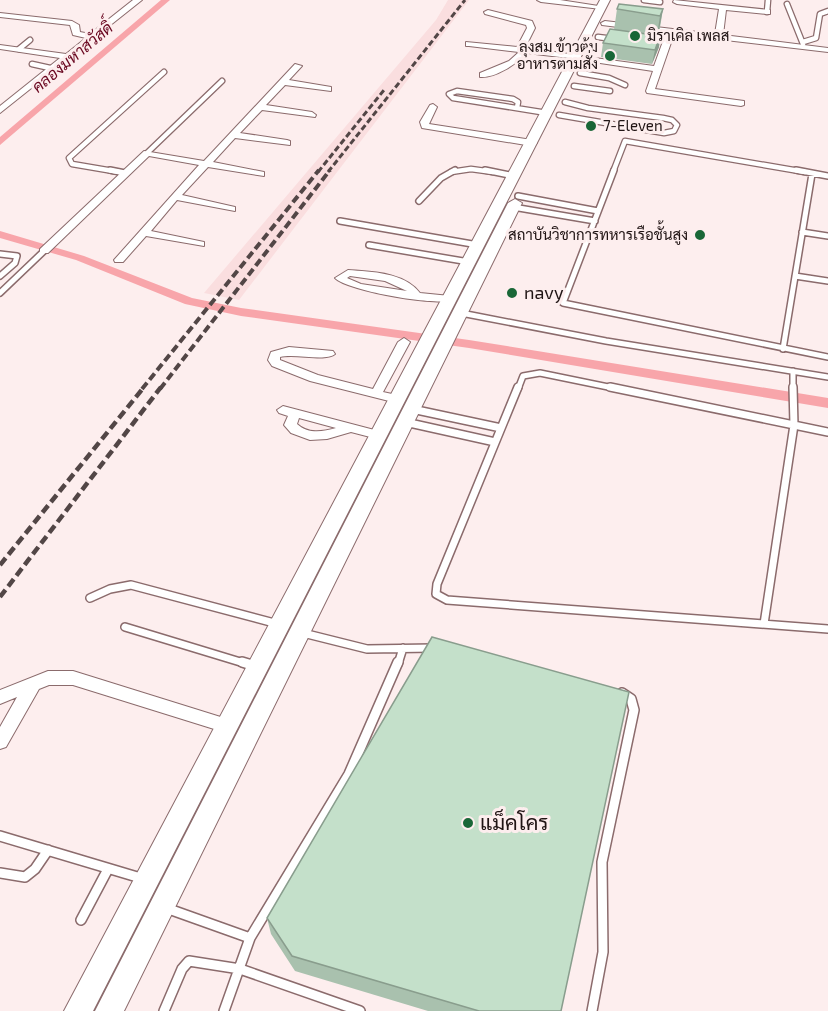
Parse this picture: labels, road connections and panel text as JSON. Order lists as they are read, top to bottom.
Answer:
{
  "water": ["คลองมหาสวัสดิ์"],
  "places": [
    "มิราเคิล เพลส",
    "ลุงสม ข้าวต้ม อาหารตามสั่ง",
    "7-Eleven",
    "สถาบันวิชาการทหารเรือชั้นสูง",
    "navy",
    "แม็คโคร"
  ]
}
